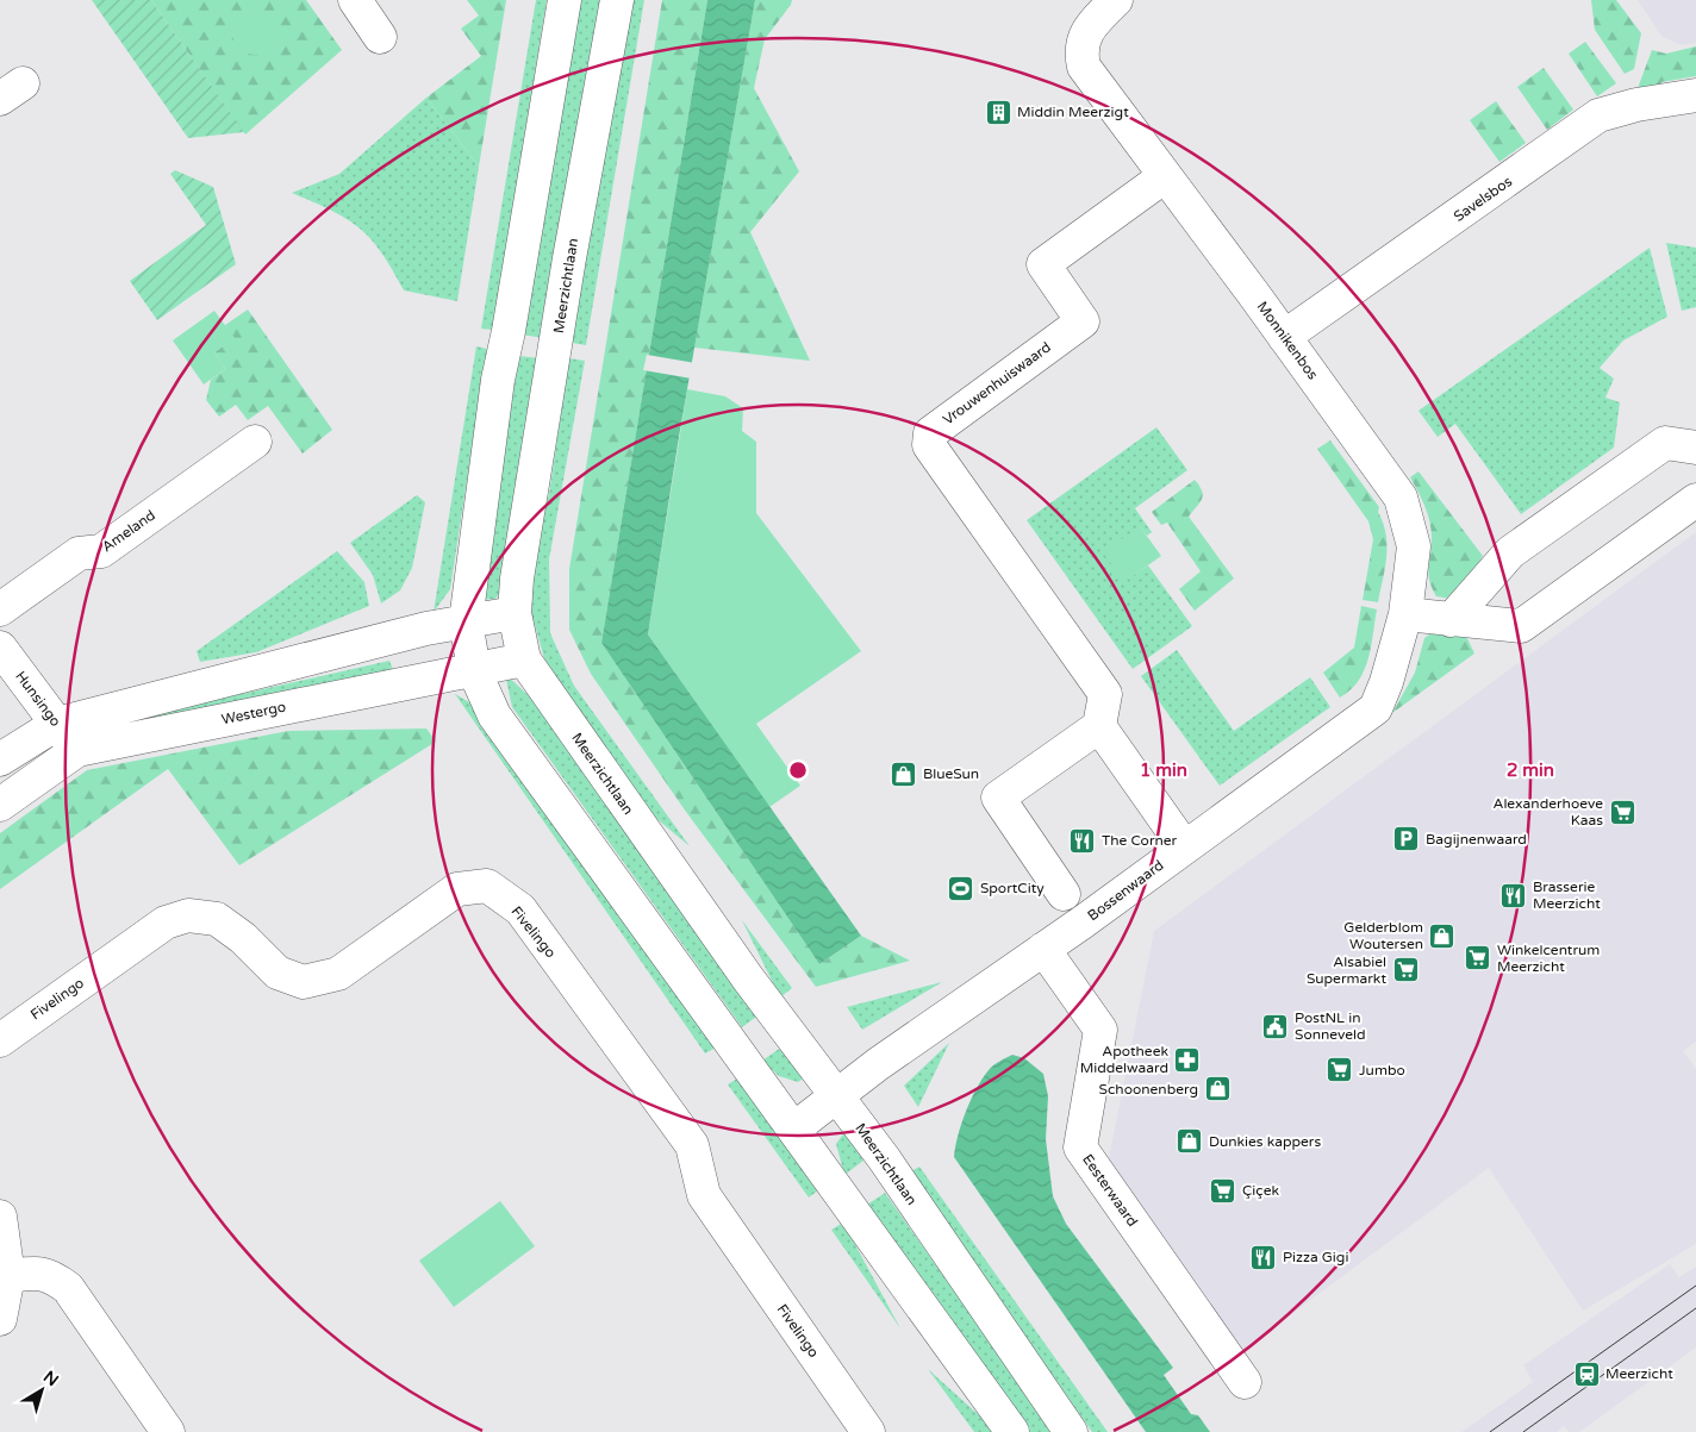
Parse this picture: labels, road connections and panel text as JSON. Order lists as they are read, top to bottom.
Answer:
{
  "streets": {
    "street": [
      "Savelsbos",
      "Meerzichtlaan",
      "Monnikenbos",
      "Vrouwenhuiswaard",
      "Ameland",
      "Hunsingo",
      "Westergo",
      "Bossenwaard",
      "Fivelingo",
      "Eesterwaard"
    ]
  },
  "crossings": [
    ["Savelsbos", "Monnikenbos"],
    ["Meerzichtlaan", "Westergo"],
    ["Meerzichtlaan", "Bossenwaard"],
    ["Monnikenbos", "Vrouwenhuiswaard"],
    ["Monnikenbos", "Bossenwaard"],
    ["Hunsingo", "Westergo"],
    ["Bossenwaard", "Eesterwaard"]
  ],
  "places": {
    "building": ["Middin Meerzigt"],
    "shop": [
      "BlueSun",
      "Gelderblom Woutersen",
      "Schoonenberg",
      "Dunkies kappers"
    ],
    "supermarket": [
      "Alexanderhoeve Kaas",
      "Winkelcentrum Meerzicht",
      "Alsabiel Supermarkt",
      "Jumbo",
      "Çiçek"
    ],
    "parking": ["Bagijnenwaard"],
    "restaurant": ["The Corner", "Brasserie Meerzicht", "Pizza Gigi"],
    "sports": ["SportCity"],
    "public building": ["PostNL in Sonneveld"],
    "pharmacy": ["Apotheek Middelwaard"],
    "station": ["Meerzicht"]
  },
  "north": "top right",
  "rings": ["1 min", "2 min"]
}
